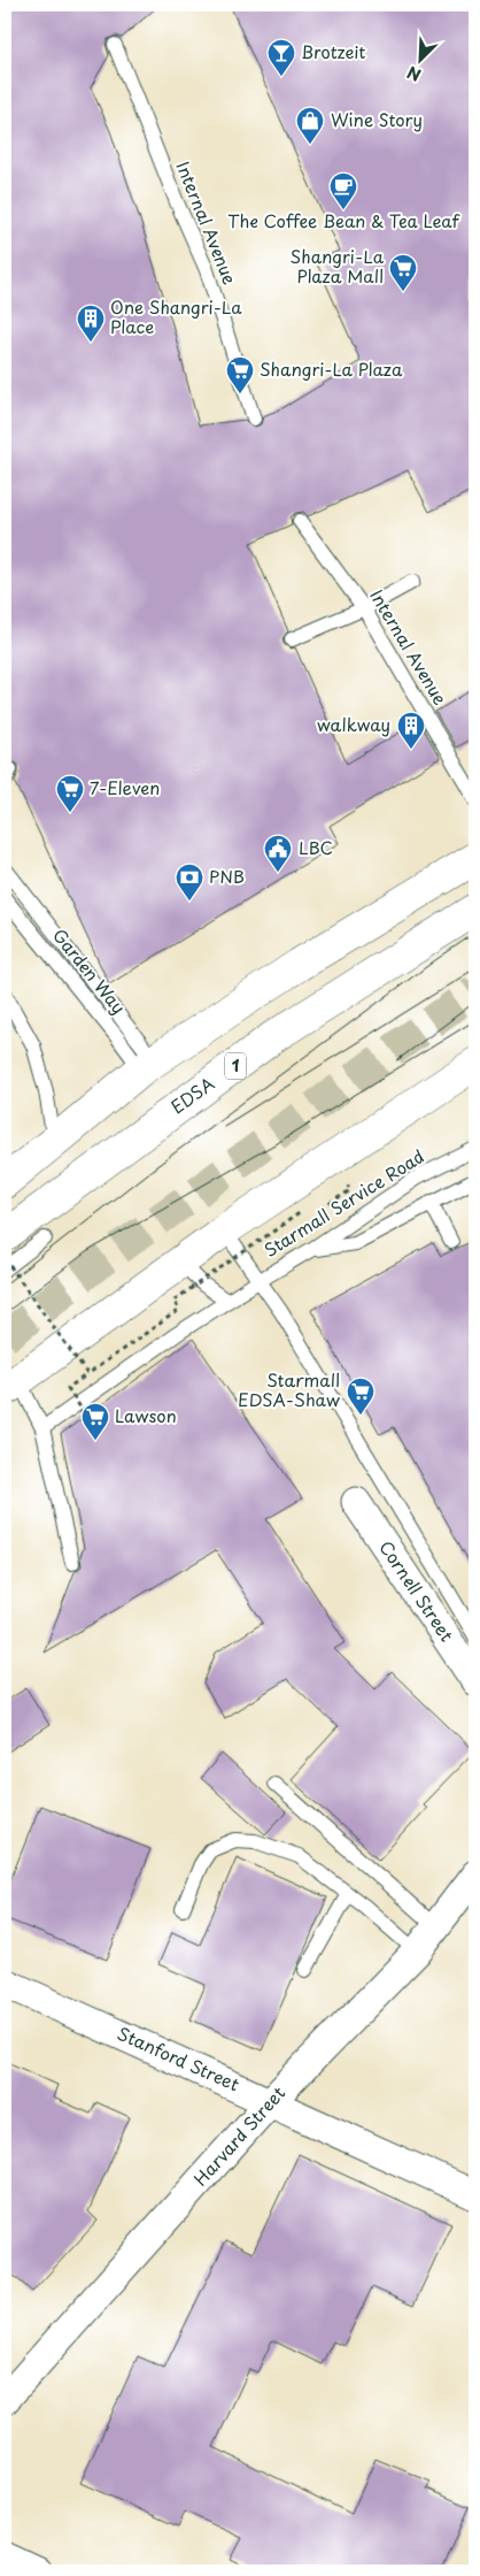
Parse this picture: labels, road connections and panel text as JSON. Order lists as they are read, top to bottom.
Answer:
{
  "streets": {
    "highway": ["1", "EDSA"],
    "street": ["Cornell Street", "Stanford Street", "Harvard Street"],
    "lane": ["Internal Avenue", "Garden Way", "Starmall Service Road"]
  },
  "crossings": [
    ["Stanford Street", "Harvard Street"]
  ],
  "places": {
    "bar": ["Brotzeit"],
    "shop": ["Wine Story"],
    "cafe": ["The Coffee Bean & Tea Leaf"],
    "supermarket": [
      "Shangri-La Plaza Mall",
      "Shangri-La Plaza",
      "7-Eleven",
      "Starmall EDSA-Shaw",
      "Lawson"
    ],
    "building": ["One Shangri-La Place", "walkway"],
    "public building": ["LBC"],
    "bank": ["PNB"]
  },
  "north": "bottom left"
}
